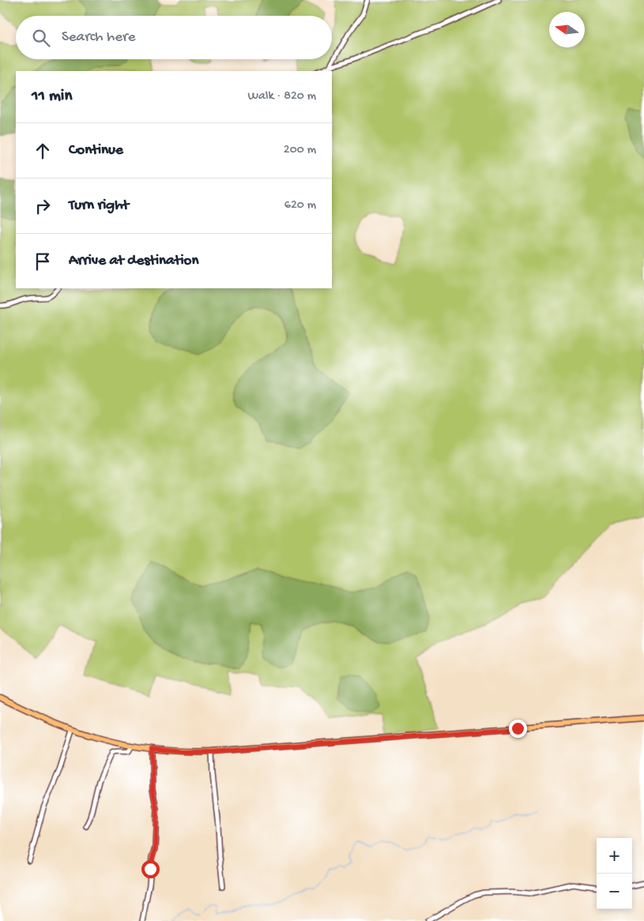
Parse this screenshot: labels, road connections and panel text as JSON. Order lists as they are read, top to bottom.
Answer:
{
  "north": "left",
  "page": {
    "search": "Search here",
    "heading": ["11 min", "Walk · 820 m"],
    "list": [
      ["Continue", "200 m"],
      ["Turn right", "620 m"],
      "Arrive at destination"
    ],
    "map_buttons": ["+", "−"]
  }
}
